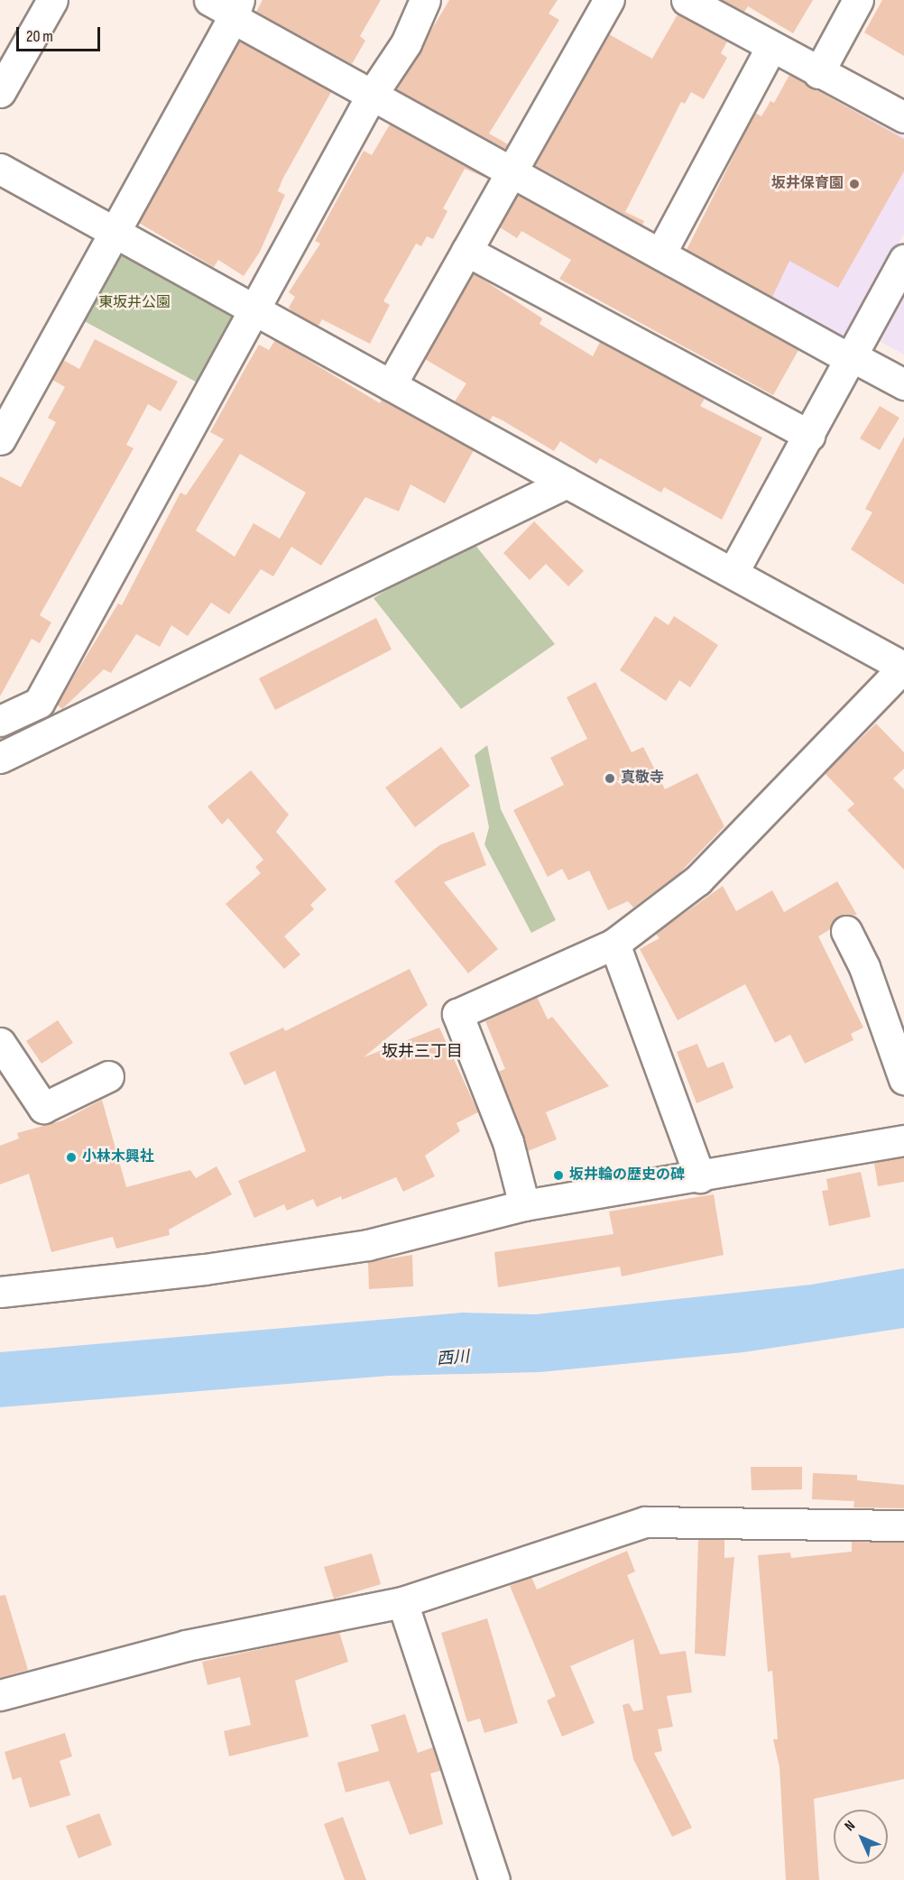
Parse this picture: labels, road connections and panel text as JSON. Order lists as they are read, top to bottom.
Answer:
{
  "districts": ["坂井三丁目"],
  "water": ["西川"],
  "parks": ["東坂井公園"],
  "places": [
    "坂井保育園",
    "真敬寺",
    "小林木興社",
    "坂井輪の歴史の碑"
  ],
  "scale_bar": "20 m",
  "north": "top left"
}
